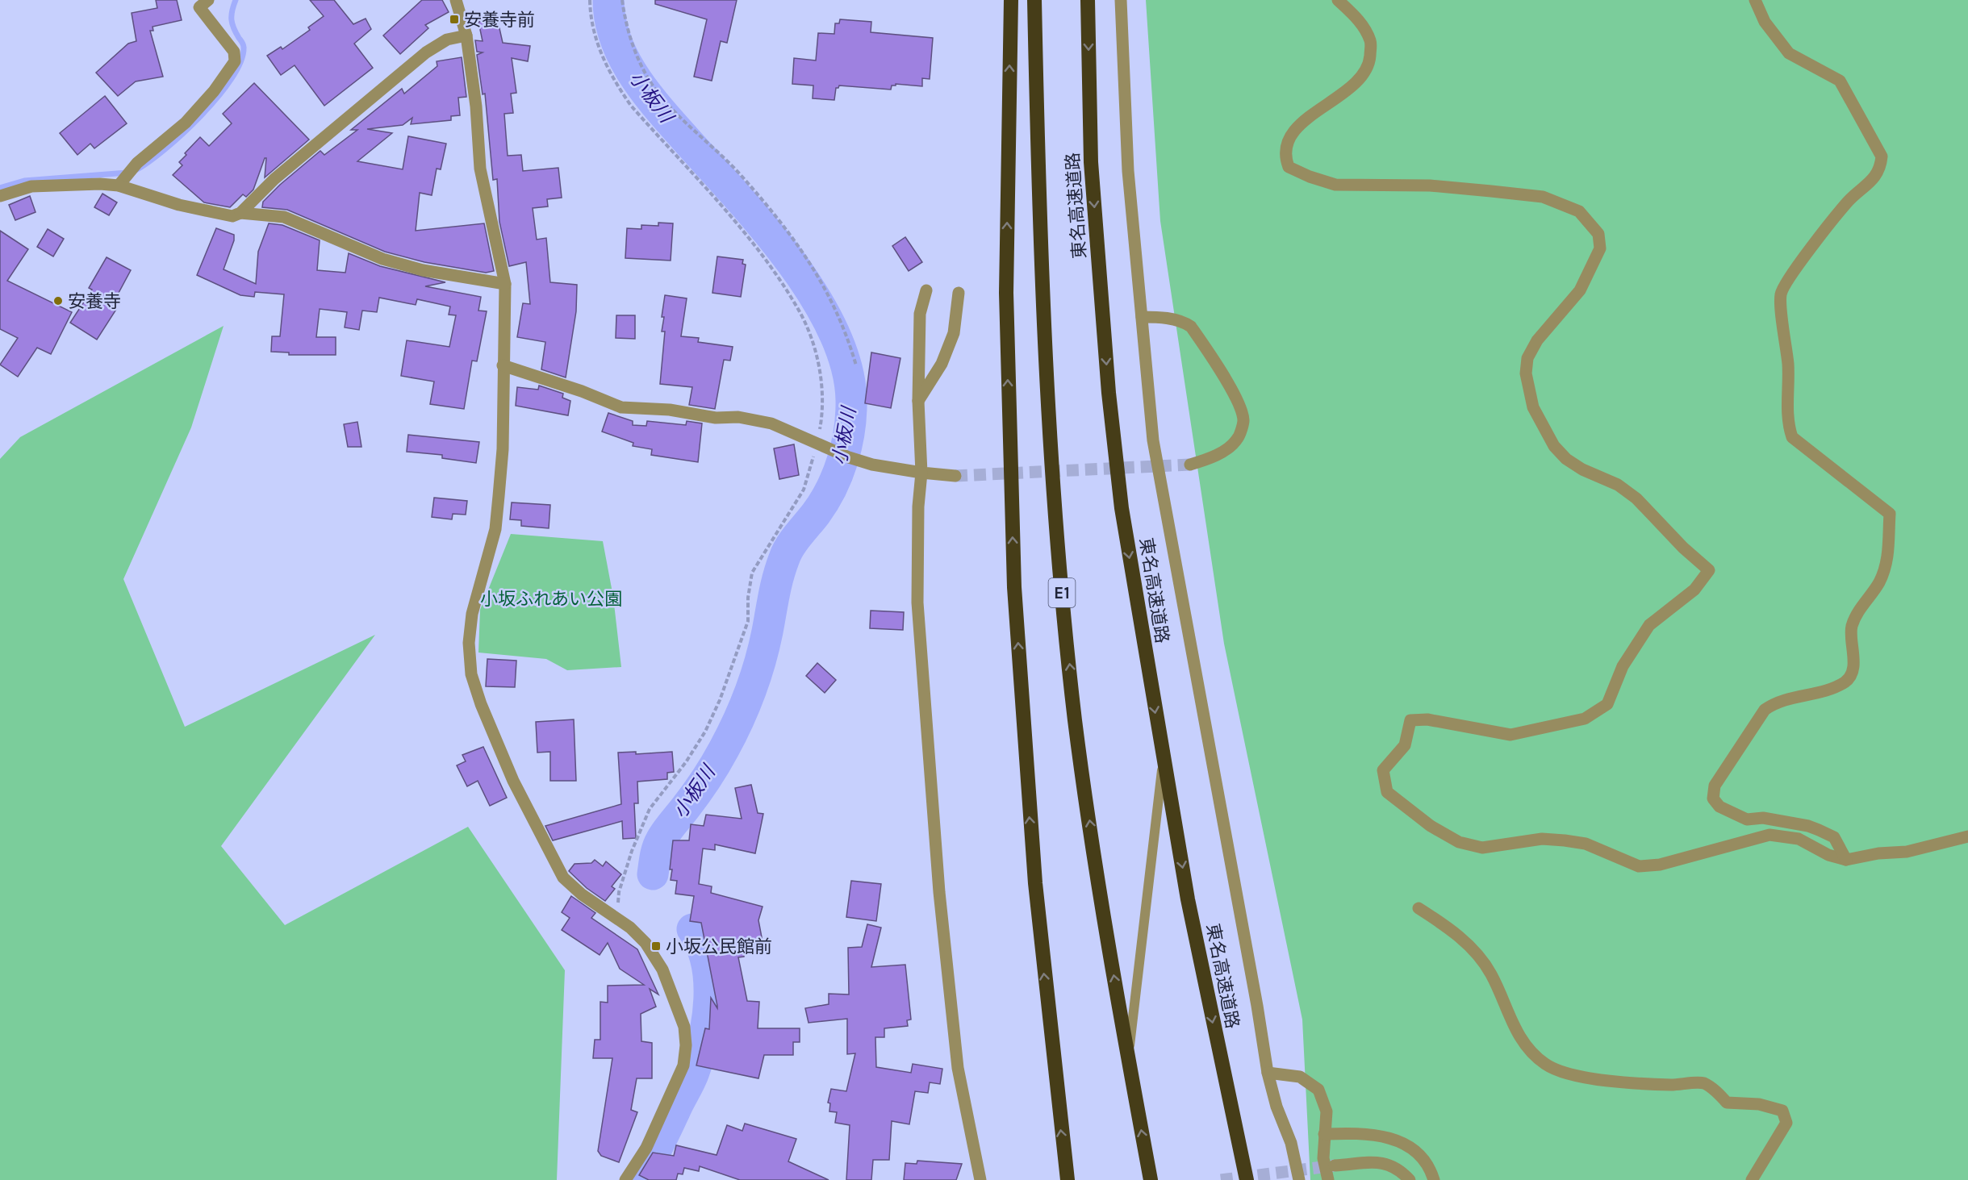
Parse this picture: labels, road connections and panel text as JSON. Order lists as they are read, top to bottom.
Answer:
{
  "streets": {
    "highway": ["東名高速道路", "E1"]
  },
  "water": ["小板川"],
  "parks": ["小坂ふれあい公園"],
  "places": {
    "transit": ["安養寺前", "小坂公民館前"],
    "other": ["安養寺"]
  }
}
